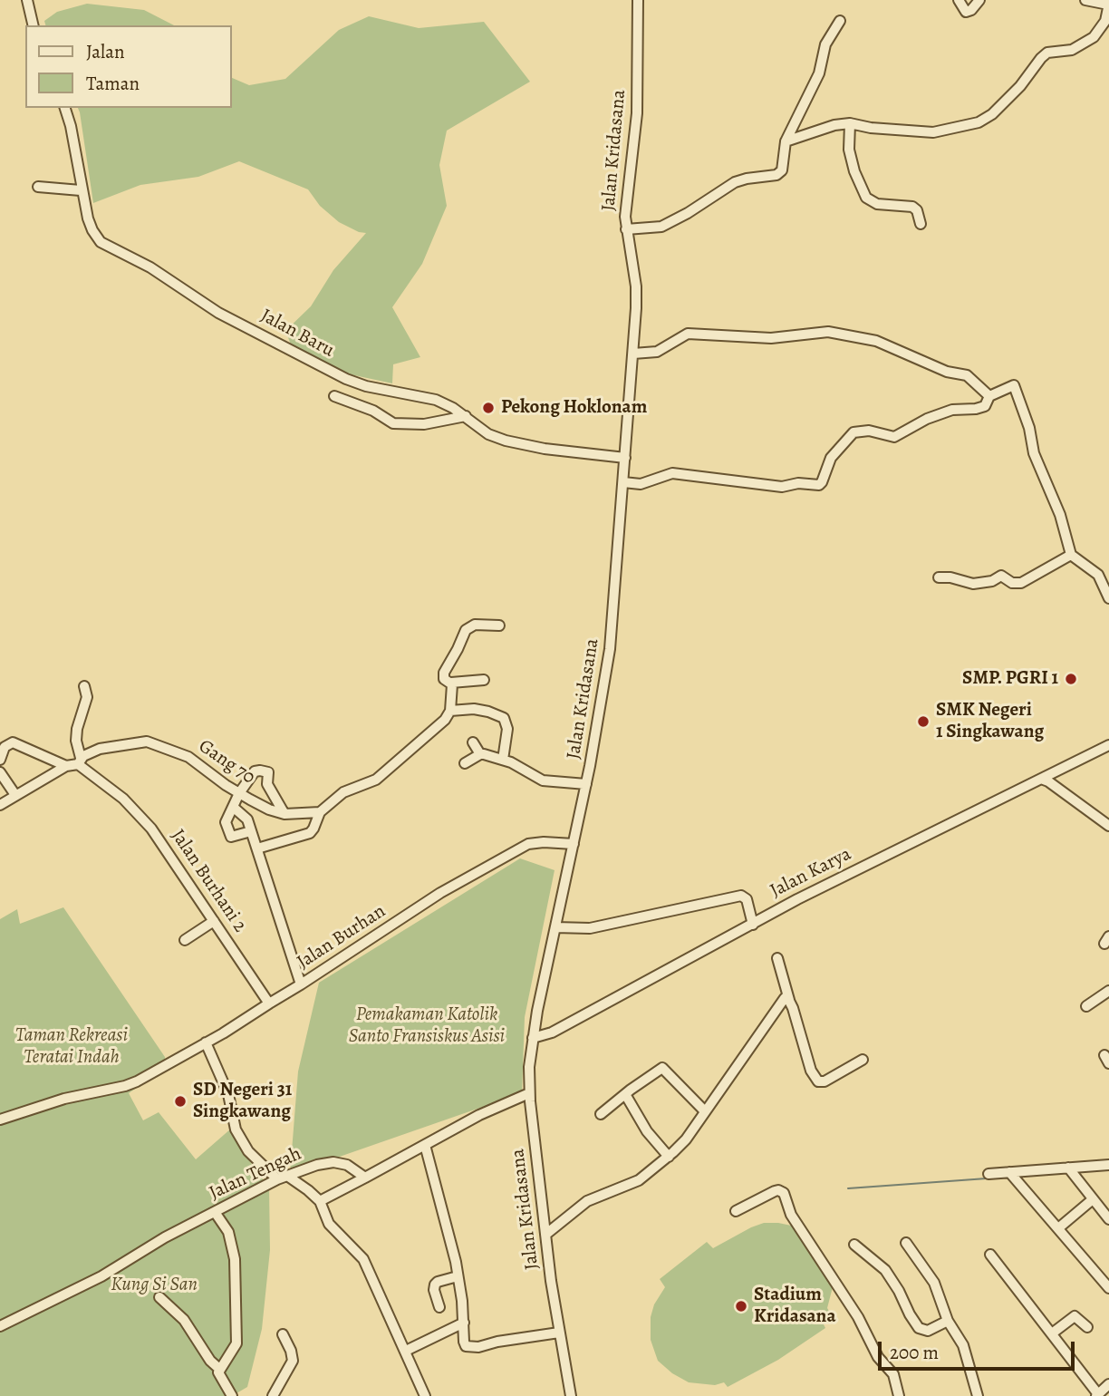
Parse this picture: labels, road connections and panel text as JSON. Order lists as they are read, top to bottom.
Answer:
{
  "streets": {
    "street": [
      "Jalan Kridasana",
      "Jalan Baru",
      "Gang 70",
      "Jalan Karya",
      "Jalan Burhani 2",
      "Jalan Burhan",
      "Jalan Tengah"
    ]
  },
  "crossings": [
    ["Jalan Kridasana", "Jalan Baru"],
    ["Jalan Kridasana", "Jalan Karya"],
    ["Jalan Kridasana", "Jalan Burhan"],
    ["Gang 70", "Jalan Burhani 2"]
  ],
  "parks": ["Pemakaman Katolik Santo Fransiskus Asisi", "Taman Rekreasi Teratai Indah", "Kung Si San"],
  "places": [
    "Pekong Hoklonam",
    "SMP. PGRI 1",
    "SMK Negeri 1 Singkawang",
    "SD Negeri 31 Singkawang",
    "Stadium Kridasana"
  ],
  "legend": ["Jalan", "Taman"],
  "scale_bar": "200 m"
}
